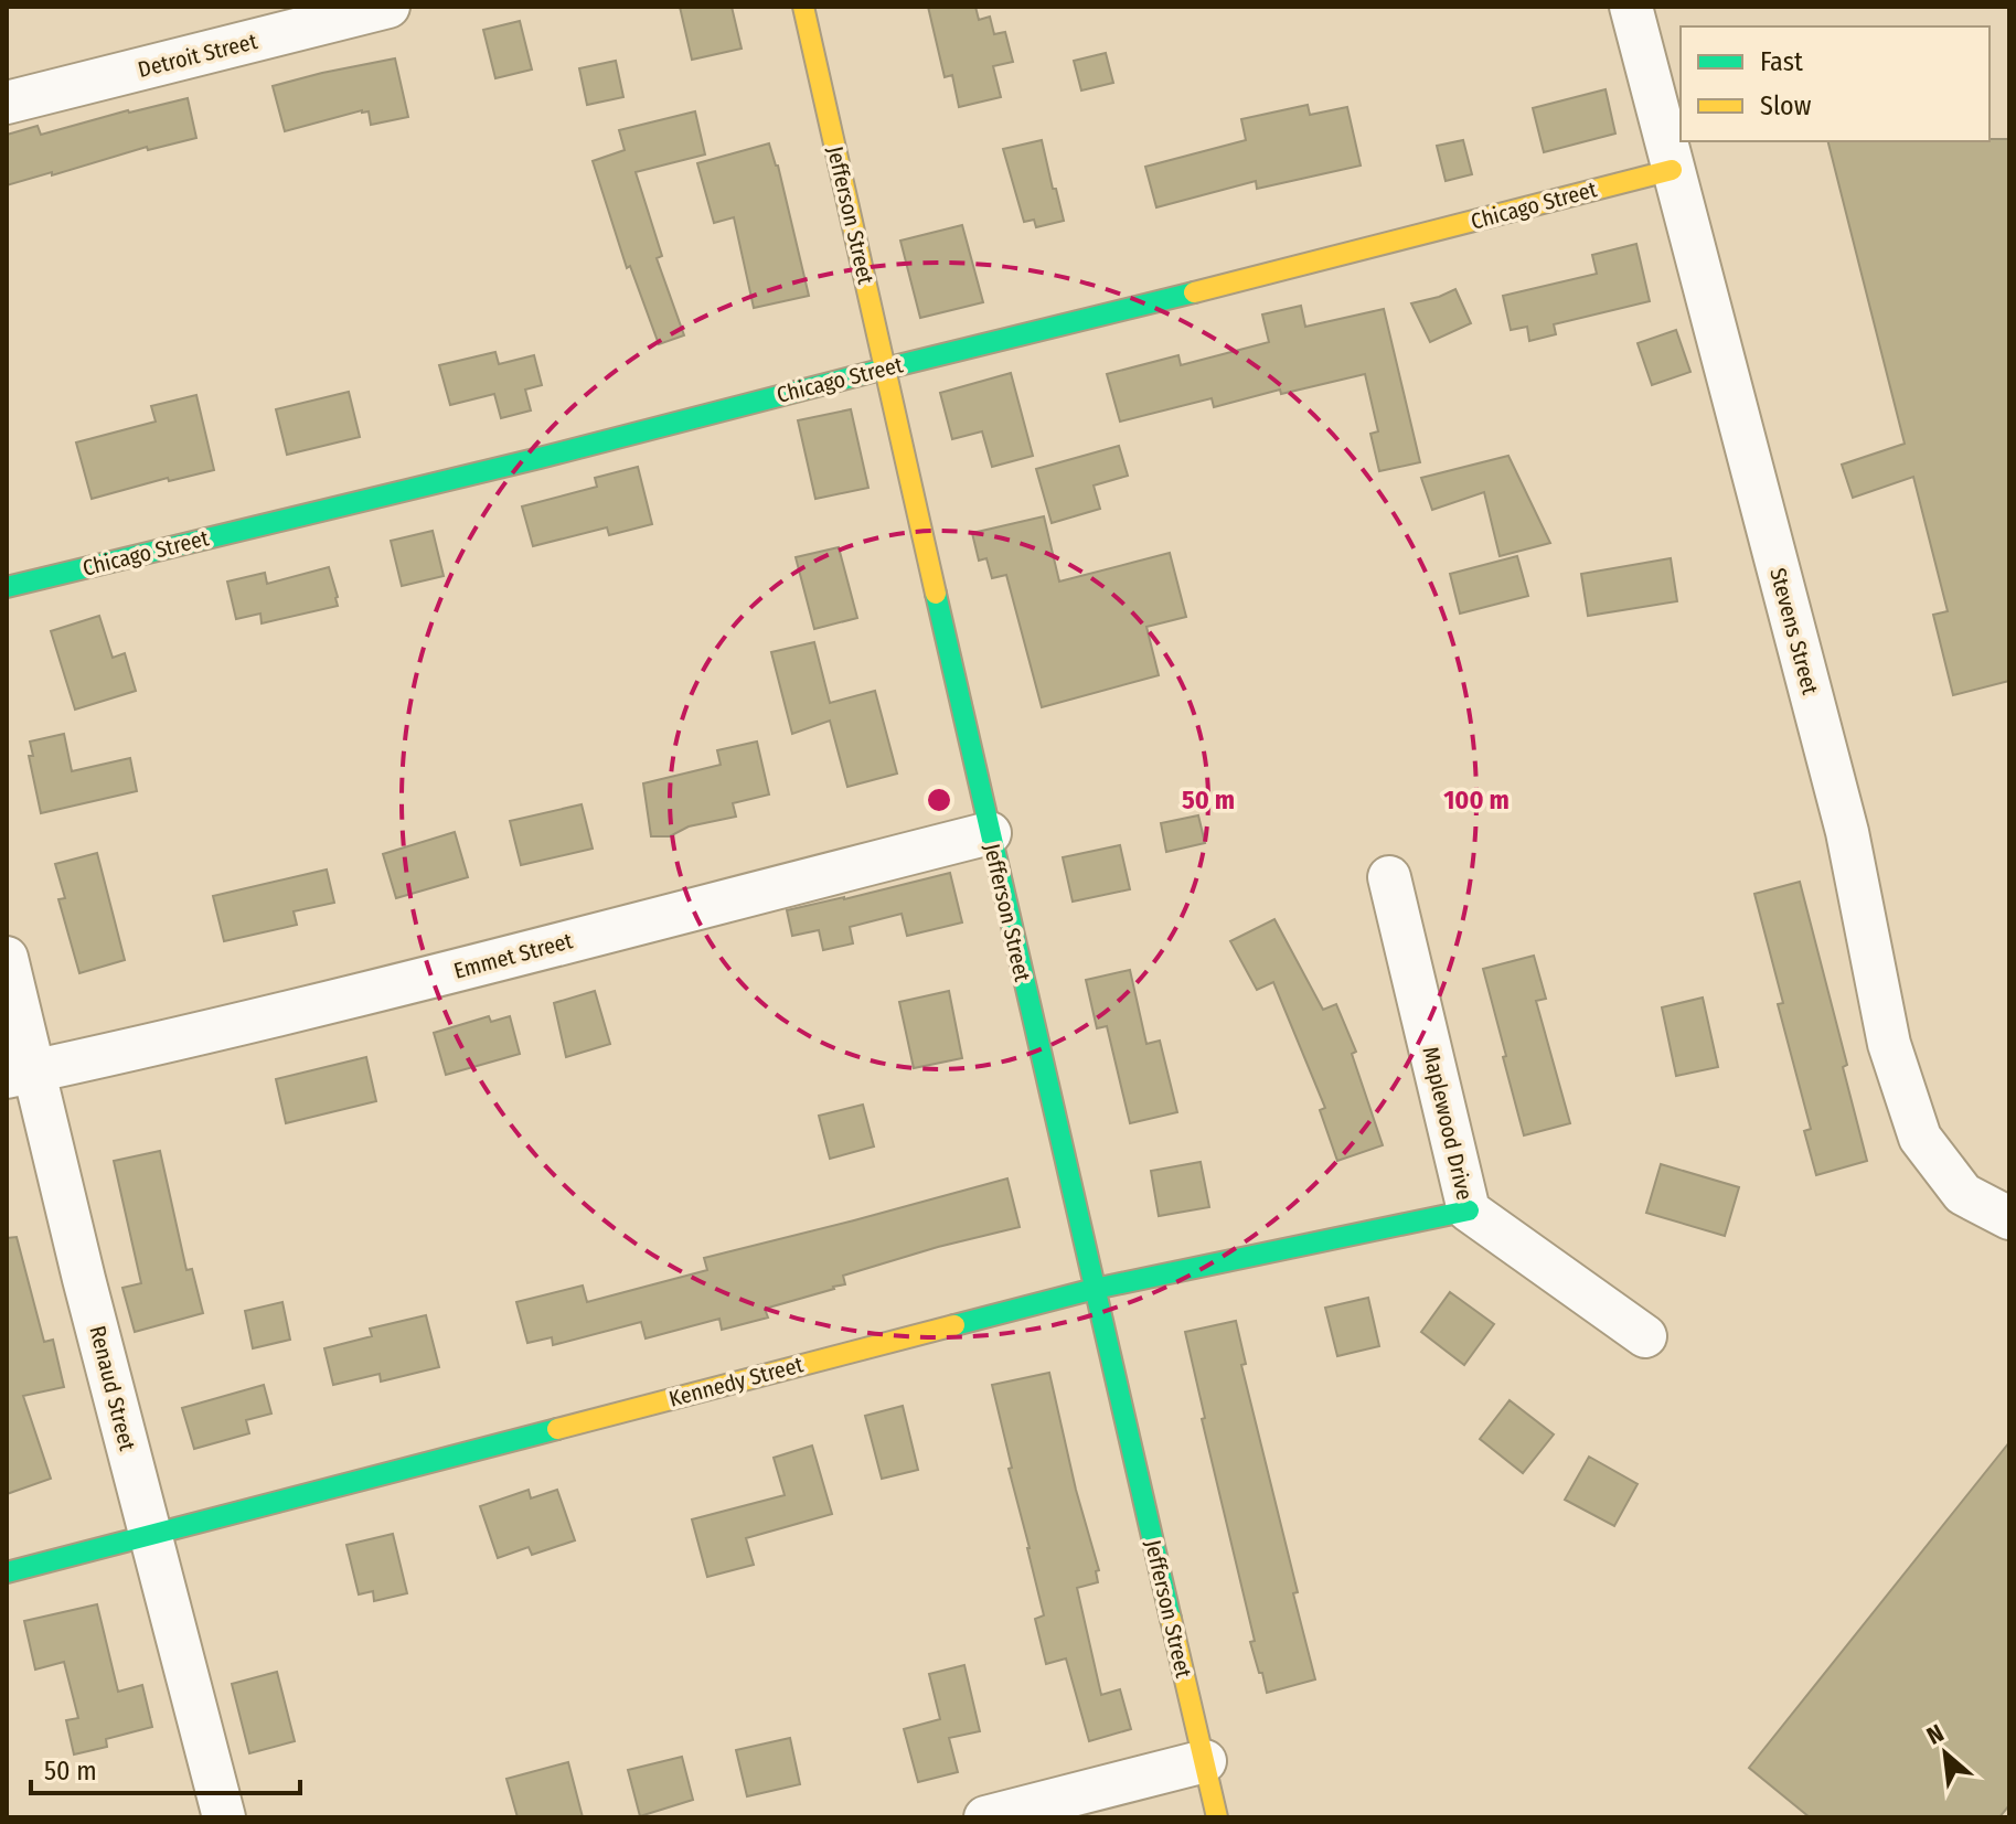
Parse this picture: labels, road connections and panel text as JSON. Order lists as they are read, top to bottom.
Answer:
{
  "streets": {
    "street": [
      "Detroit Street",
      "Chicago Street",
      "Jefferson Street",
      "Stevens Street",
      "Emmet Street",
      "Maplewood Drive",
      "Kennedy Street",
      "Renaud Street"
    ]
  },
  "crossings": [
    ["Chicago Street", "Jefferson Street"],
    ["Chicago Street", "Stevens Street"],
    ["Jefferson Street", "Emmet Street"],
    ["Jefferson Street", "Kennedy Street"],
    ["Emmet Street", "Renaud Street"],
    ["Maplewood Drive", "Kennedy Street"],
    ["Kennedy Street", "Renaud Street"]
  ],
  "legend": ["Fast", "Slow"],
  "scale_bar": "50 m",
  "north": "top left",
  "rings": ["50 m", "100 m"]
}
